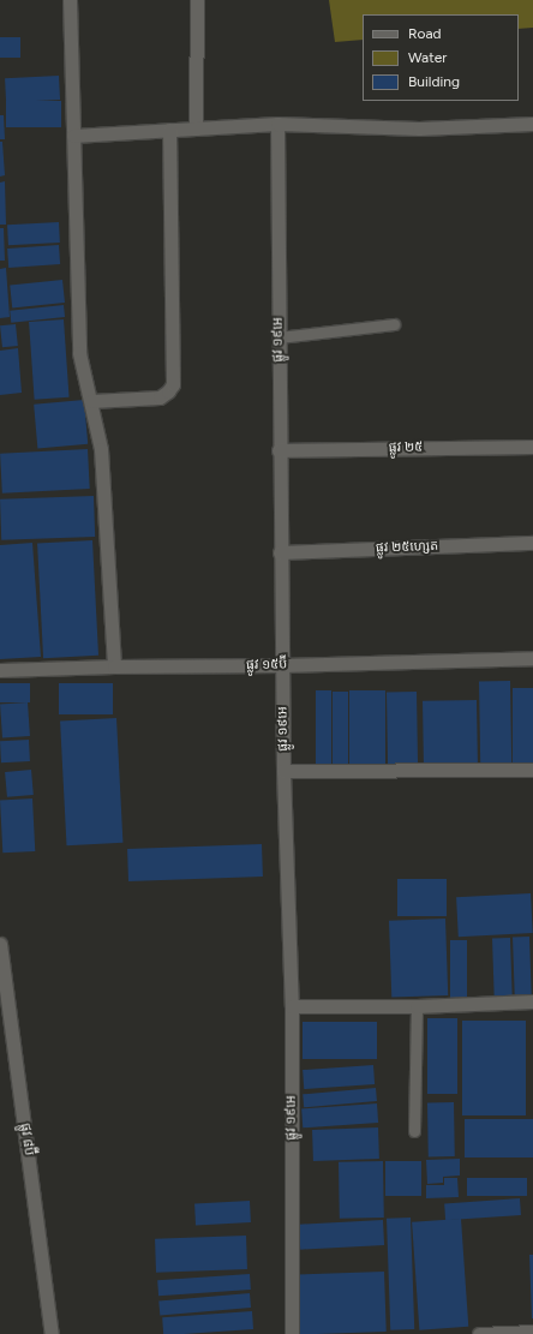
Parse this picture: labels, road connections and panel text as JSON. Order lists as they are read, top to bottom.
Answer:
{
  "streets": {
    "street": [
      "ផ្លូវ ១៩អេ",
      "ផ្លូវ ២៥",
      "ផ្លូវ ២៥ហ្សេត",
      "ផ្លូវ ១៥ប៊ី",
      "ផ្លូវ ៨ប៊ី"
    ]
  },
  "crossings": [
    ["ផ្លូវ ១៩អេ", "ផ្លូវ ២៥"],
    ["ផ្លូវ ១៩អេ", "ផ្លូវ ២៥ហ្សេត"],
    ["ផ្លូវ ១៩អេ", "ផ្លូវ ១៥ប៊ី"]
  ],
  "legend": ["Road", "Water", "Building"]
}
